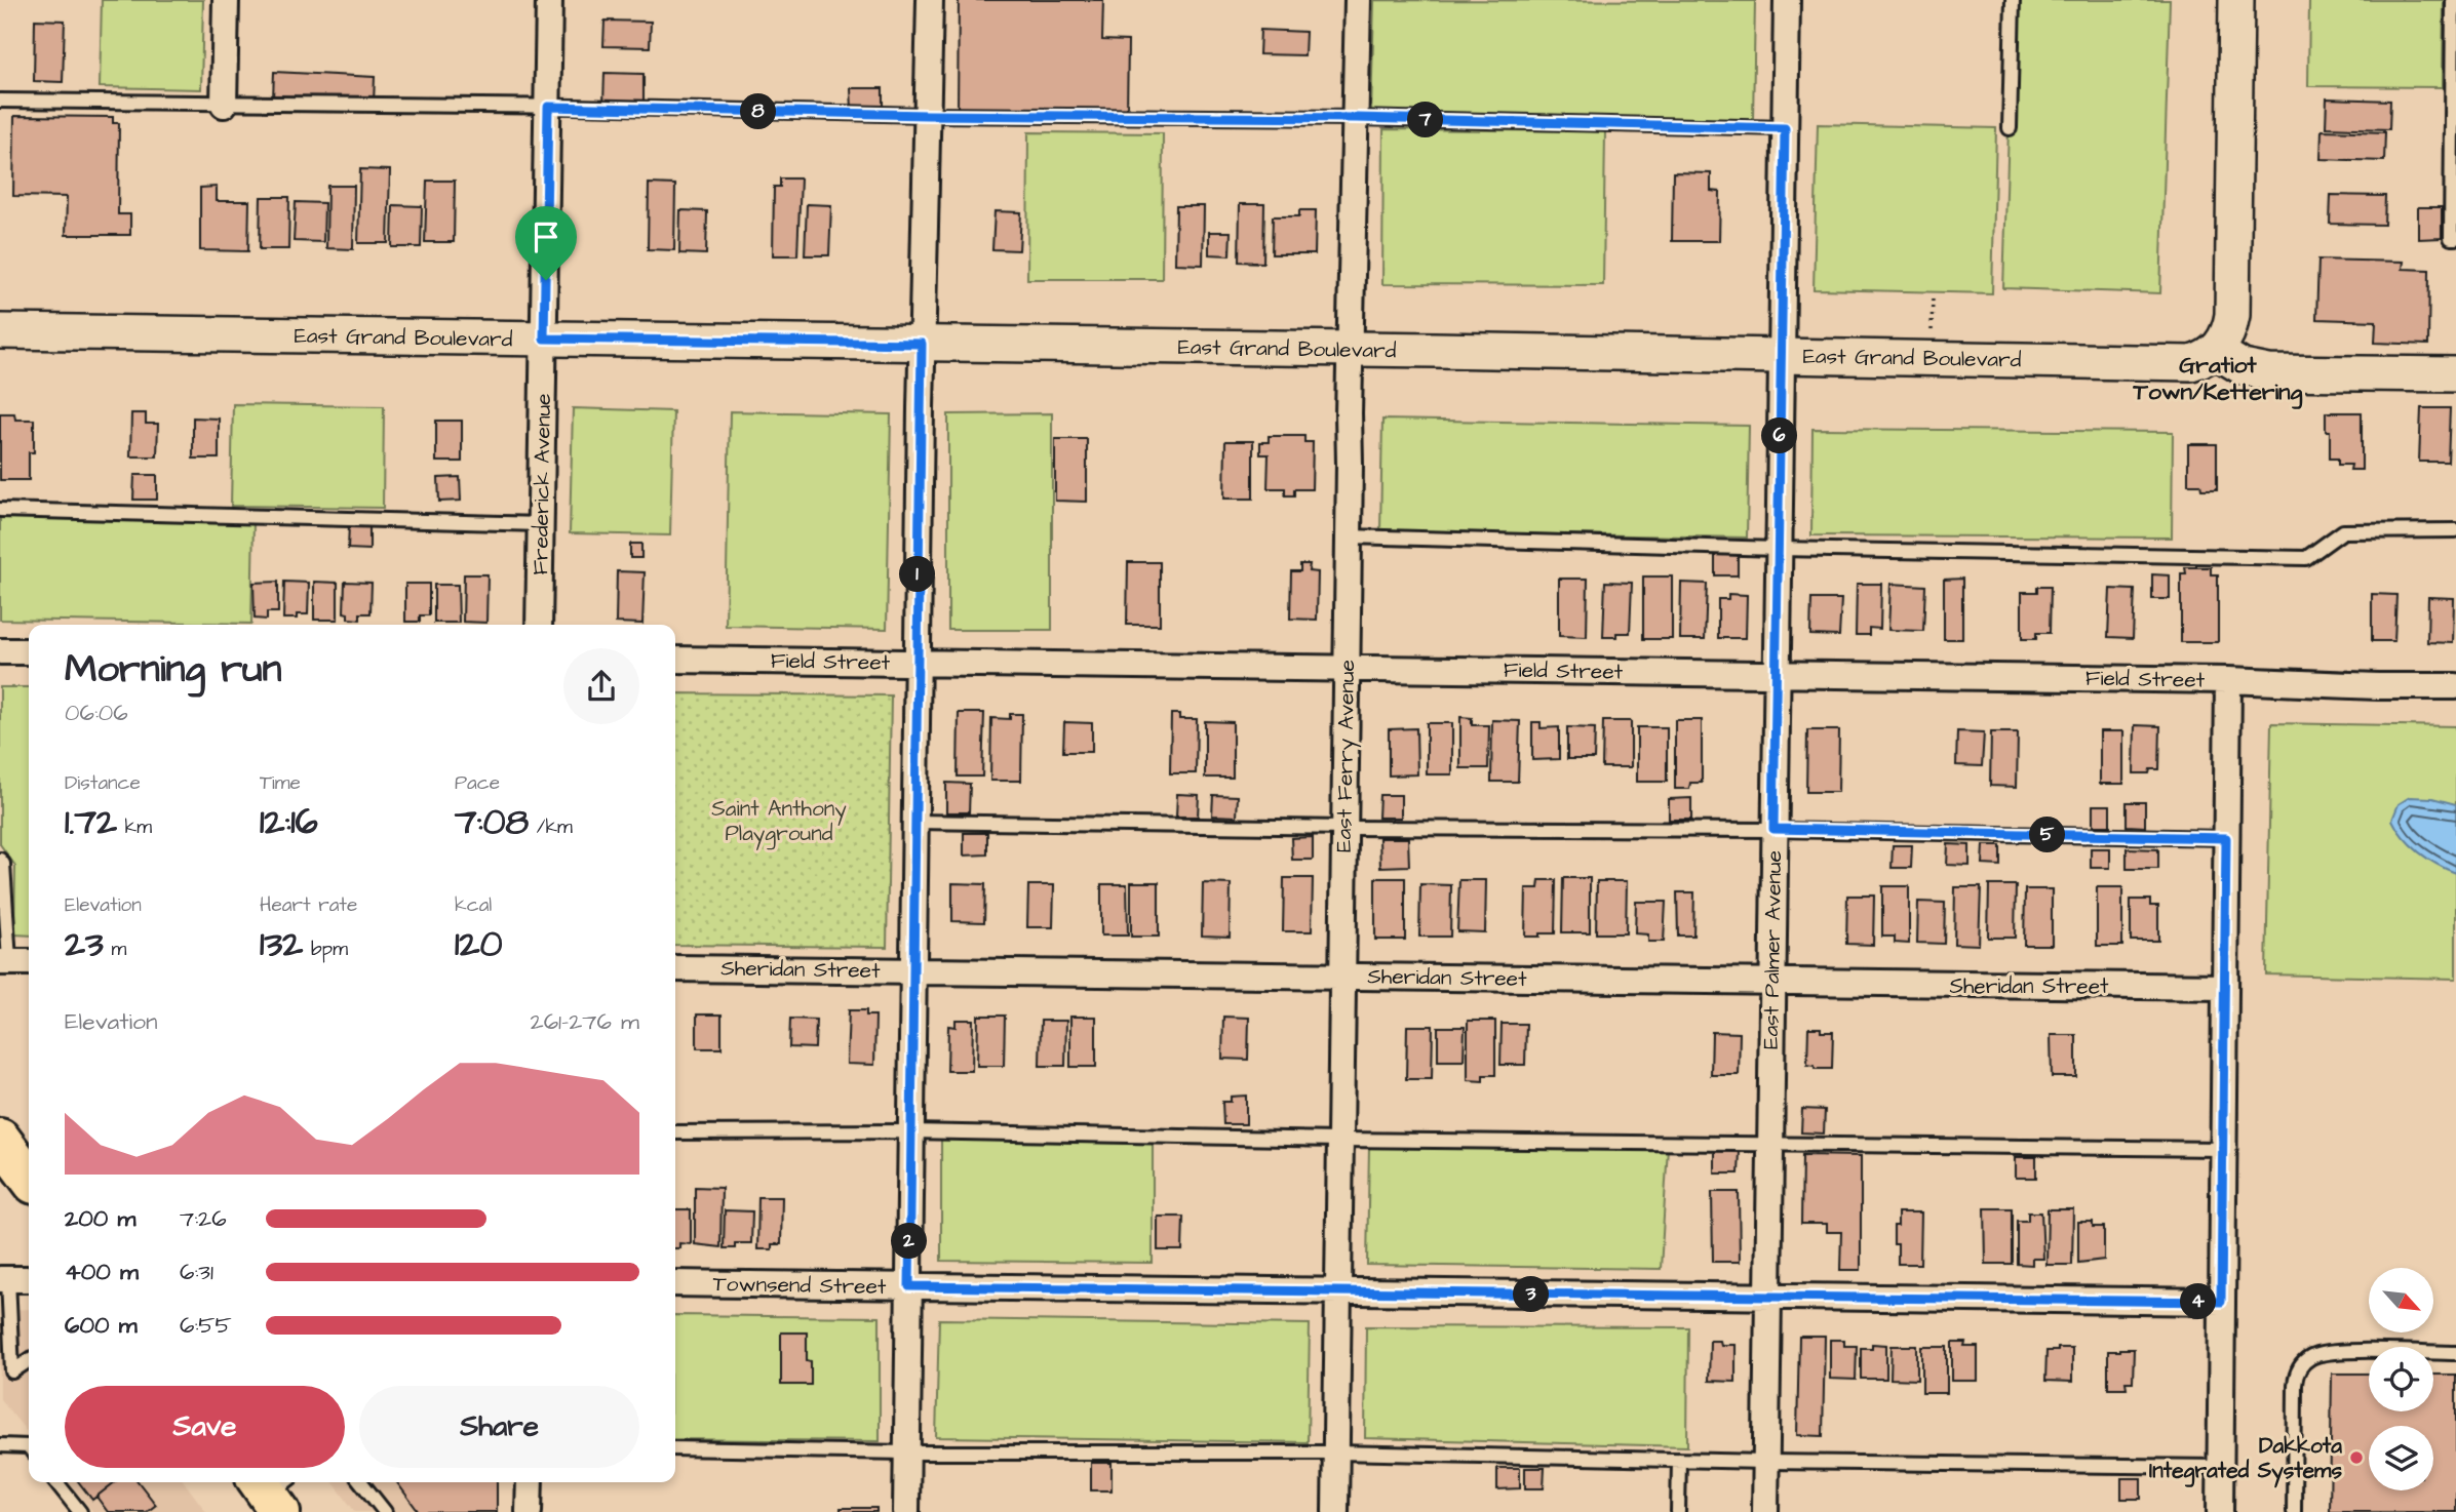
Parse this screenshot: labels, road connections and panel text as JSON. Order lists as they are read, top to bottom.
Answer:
{
  "streets": {
    "main road": ["East Grand Boulevard"],
    "street": [
      "Frederick Avenue",
      "Field Street",
      "East Ferry Avenue",
      "East Palmer Avenue",
      "Sheridan Street",
      "Townsend Street"
    ]
  },
  "crossings": [
    ["East Grand Boulevard", "Frederick Avenue"],
    ["East Grand Boulevard", "East Ferry Avenue"],
    ["East Grand Boulevard", "East Palmer Avenue"],
    ["Field Street", "East Ferry Avenue"],
    ["Field Street", "East Palmer Avenue"],
    ["East Ferry Avenue", "Sheridan Street"],
    ["East Ferry Avenue", "Townsend Street"],
    ["East Palmer Avenue", "Sheridan Street"],
    ["East Palmer Avenue", "Townsend Street"]
  ],
  "districts": ["Gratiot Town/Kettering"],
  "parks": ["Saint Anthony Playground"],
  "places": ["Dakkota Integrated Systems"],
  "north": "bottom right",
  "page": {
    "pins": [
      "8",
      "7",
      "6",
      "1",
      "5",
      "2",
      "3",
      "4"
    ],
    "heading": ["Morning run", "06:06"],
    "stats": [
      ["Distance", "1.72 km"],
      ["Time", "12:16"],
      ["Pace", "7:08 /km"],
      ["Elevation", "23 m"],
      ["Heart rate", "132 bpm"],
      ["kcal", "120"]
    ],
    "chart": ["Elevation", "261–276 m"],
    "list": [
      {
        "name": "200 m",
        "note": "7:26"
      },
      {
        "name": "400 m",
        "note": "6:31"
      },
      {
        "name": "600 m",
        "note": "6:55"
      }
    ],
    "buttons": ["Save", "Share"]
  }
}
